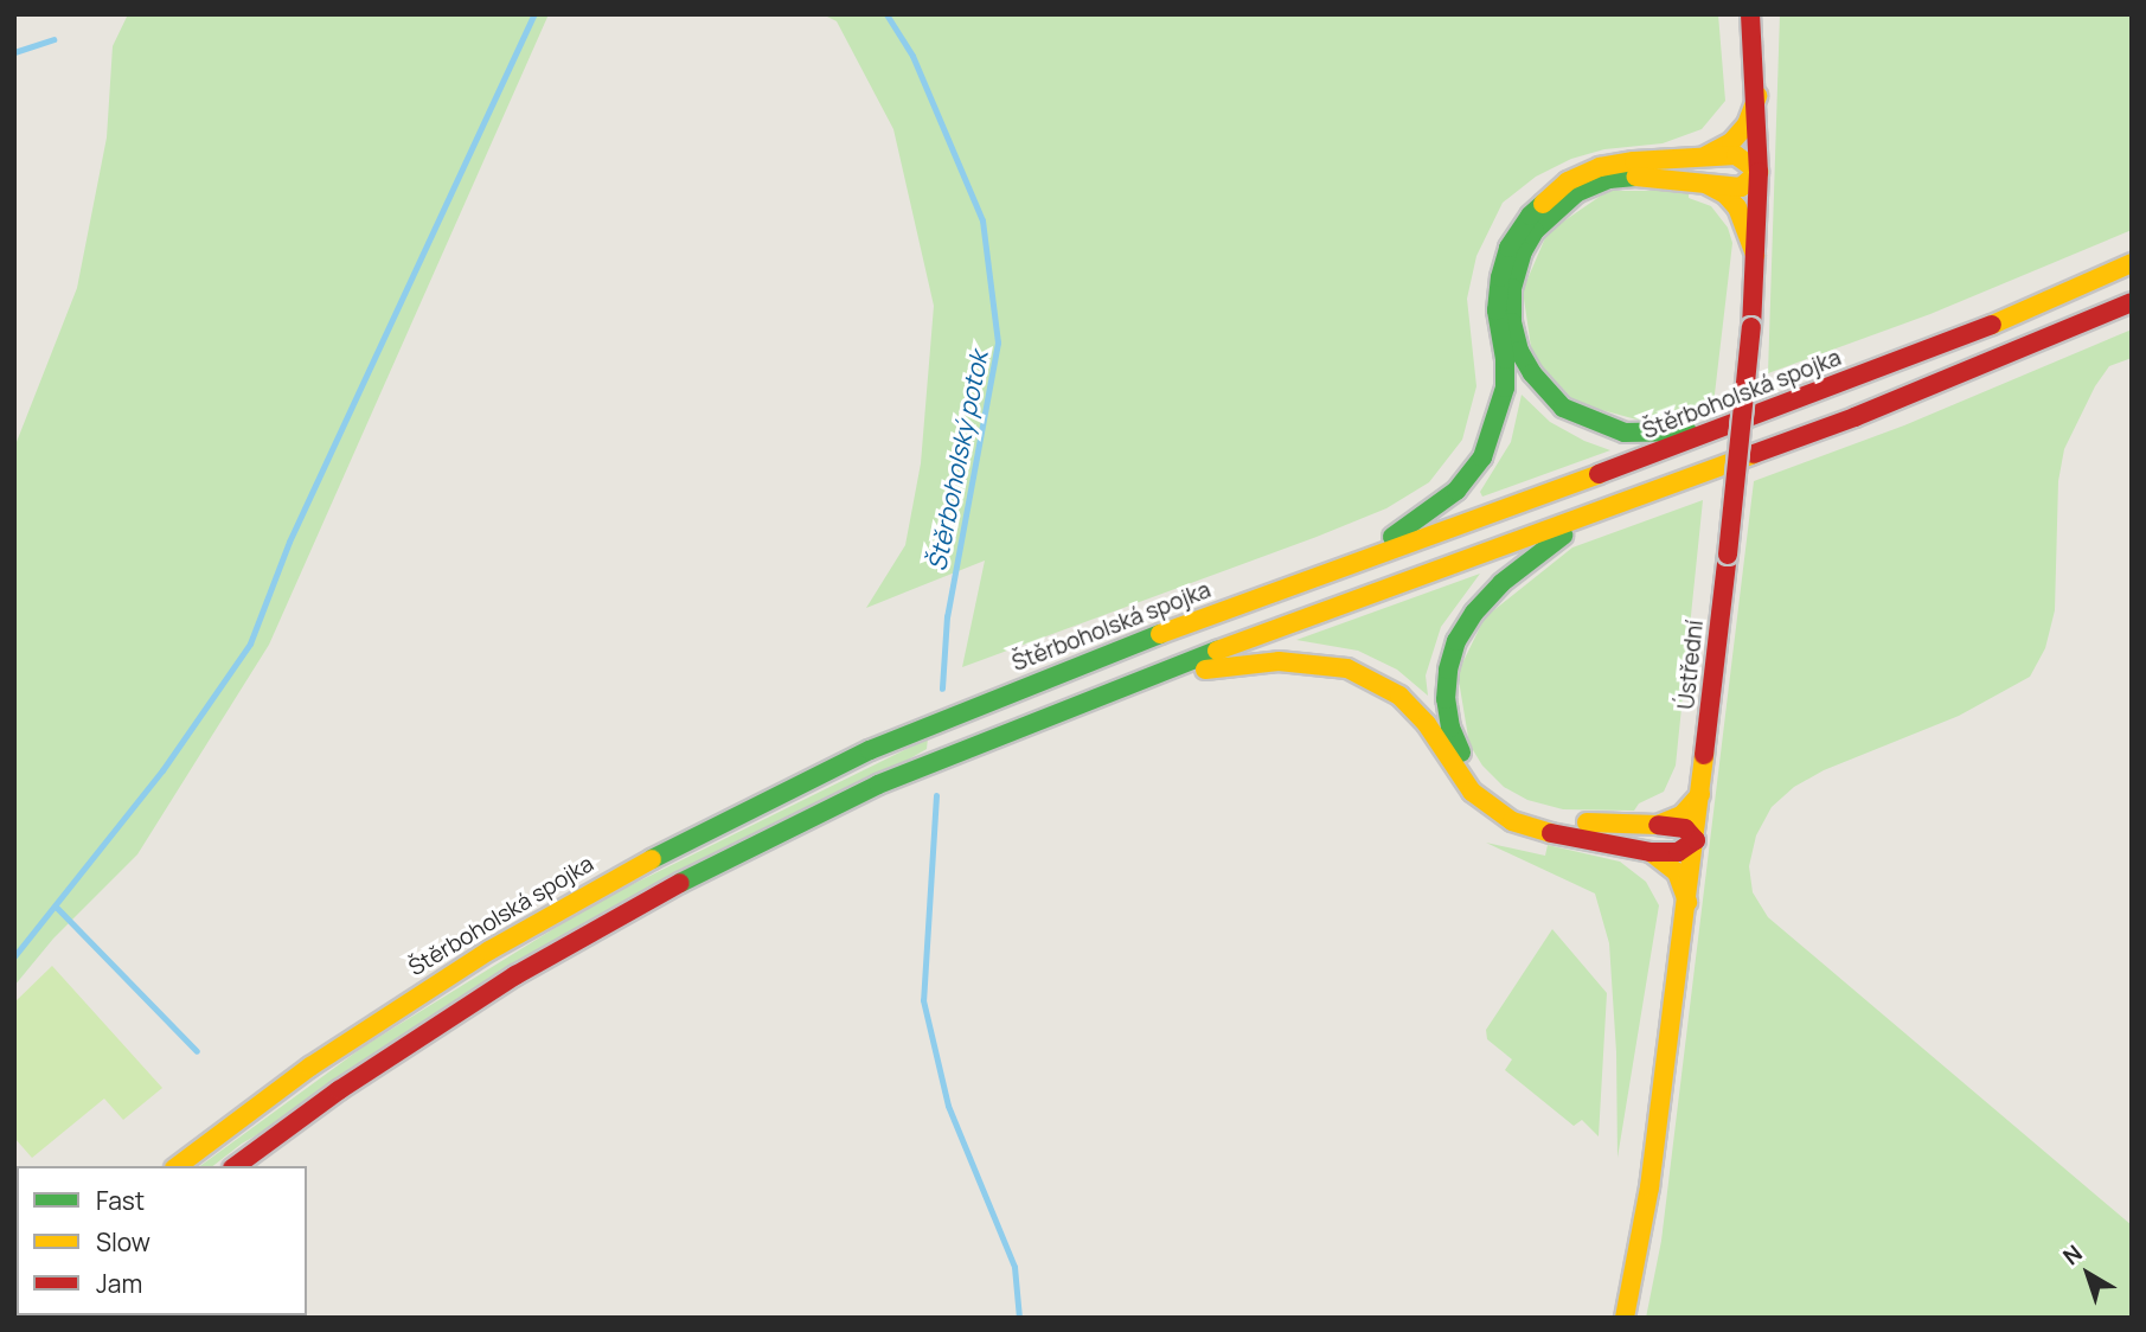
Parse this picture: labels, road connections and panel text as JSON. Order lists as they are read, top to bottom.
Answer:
{
  "streets": {
    "main road": ["Štěrboholská spojka", "Ústřední"]
  },
  "water": ["Štěrboholský potok"],
  "legend": ["Fast", "Slow", "Jam"],
  "north": "top left"
}
